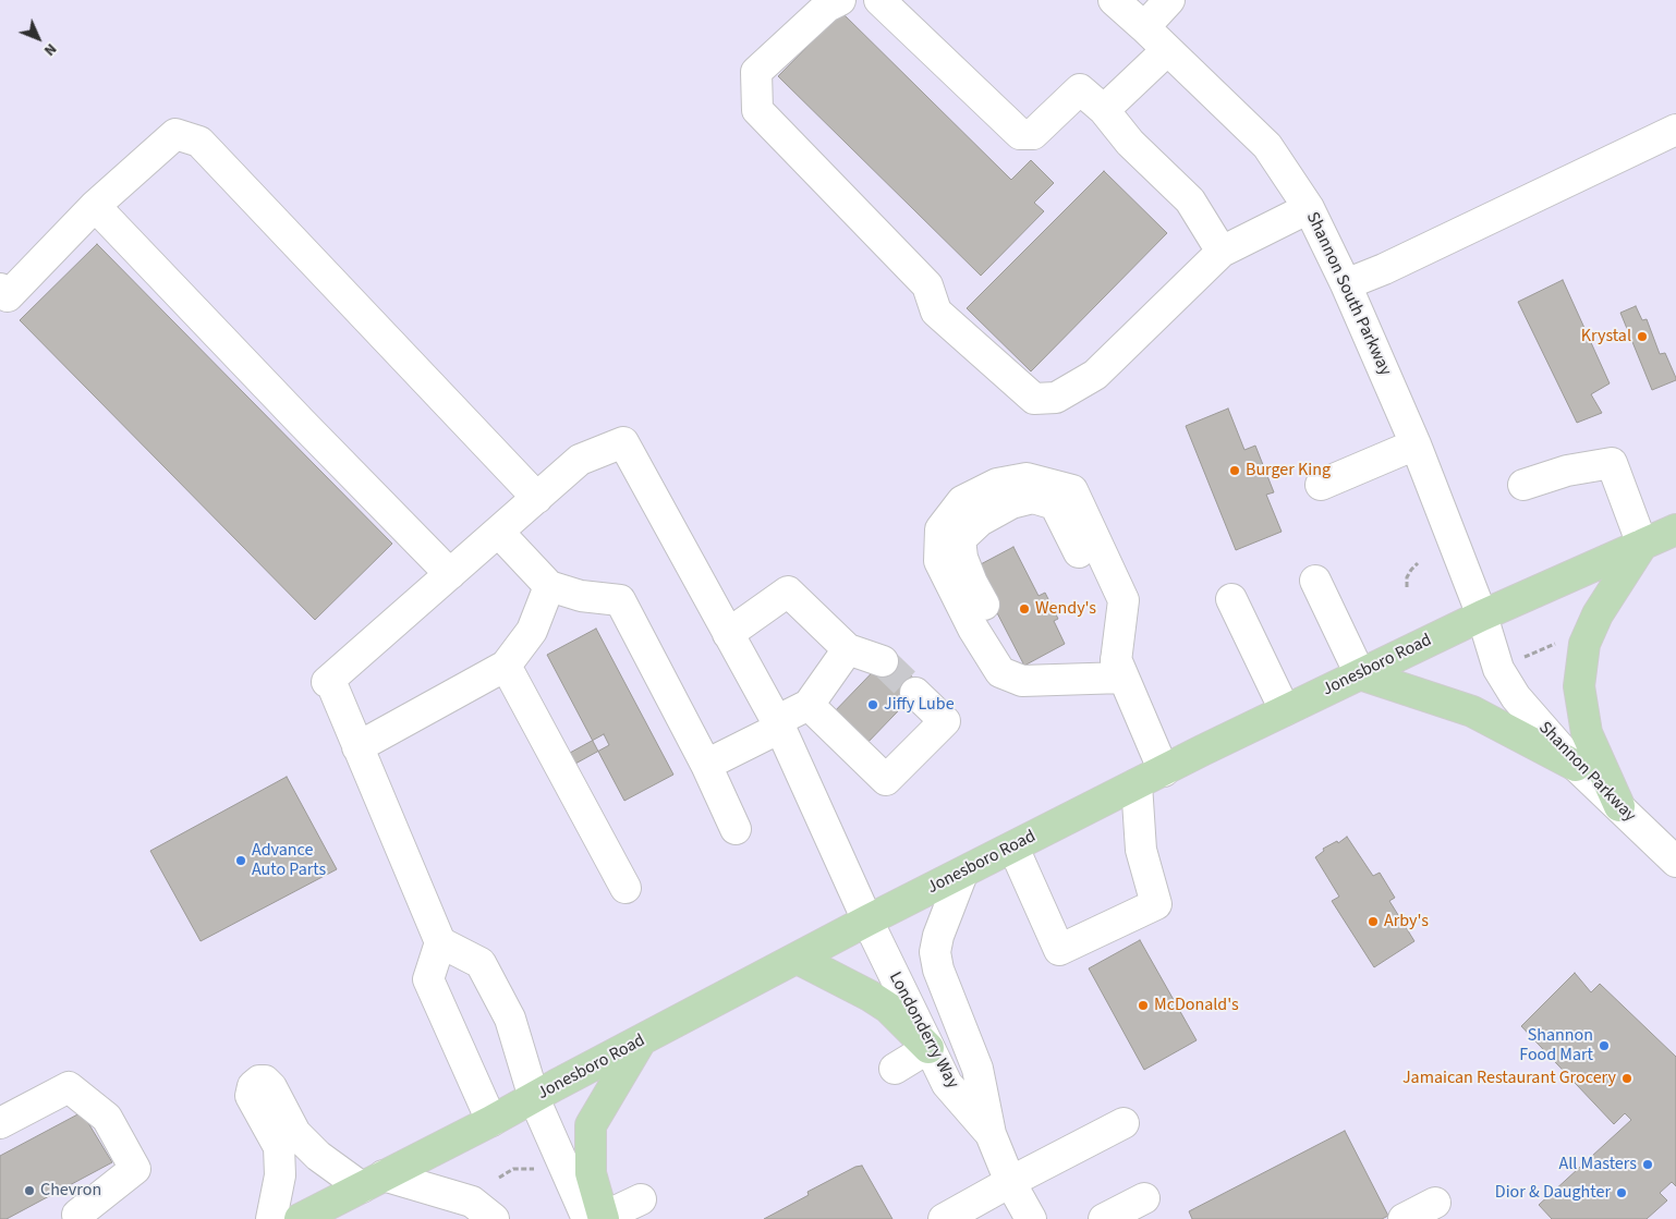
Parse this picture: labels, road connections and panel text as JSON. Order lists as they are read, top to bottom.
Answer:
{
  "streets": {
    "main road": ["Jonesboro Road"],
    "street": ["Shannon South Parkway", "Shannon Parkway", "Londonderry Way"]
  },
  "crossings": [
    ["Shannon South Parkway", "Jonesboro Road"],
    ["Shannon South Parkway", "Shannon Parkway"],
    ["Jonesboro Road", "Shannon Parkway"],
    ["Jonesboro Road", "Londonderry Way"]
  ],
  "places": [
    "Krystal",
    "Burger King",
    "Wendy's",
    "Jiffy Lube",
    "Advance Auto Parts",
    "Arby's",
    "McDonald's",
    "Shannon Food Mart",
    "Jamaican Restaurant Grocery",
    "All Masters",
    "Chevron",
    "Dior & Daughter"
  ],
  "north": "bottom right"
}
